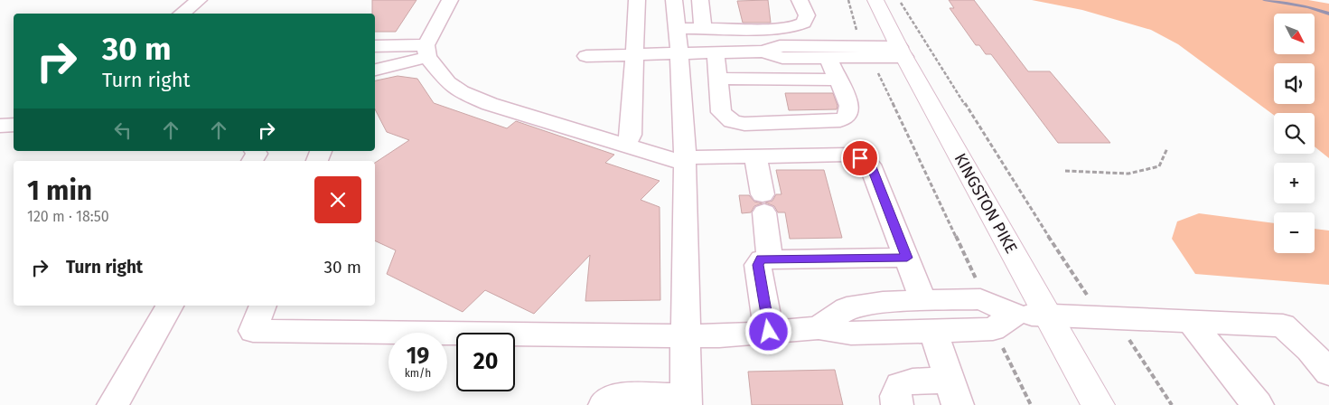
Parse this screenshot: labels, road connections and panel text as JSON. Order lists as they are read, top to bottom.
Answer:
{
  "streets": {
    "main road": ["KINGSTON PIKE"]
  },
  "north": "bottom right",
  "page": {
    "map_buttons": ["+", "−"],
    "turn": ["30 m", "Turn right"],
    "heading": ["1 min", "120 m · 18:50"],
    "list": [
      {
        "name": "Turn right",
        "value": "30 m"
      }
    ],
    "speed": "19 km/h",
    "limit": "20"
  }
}
